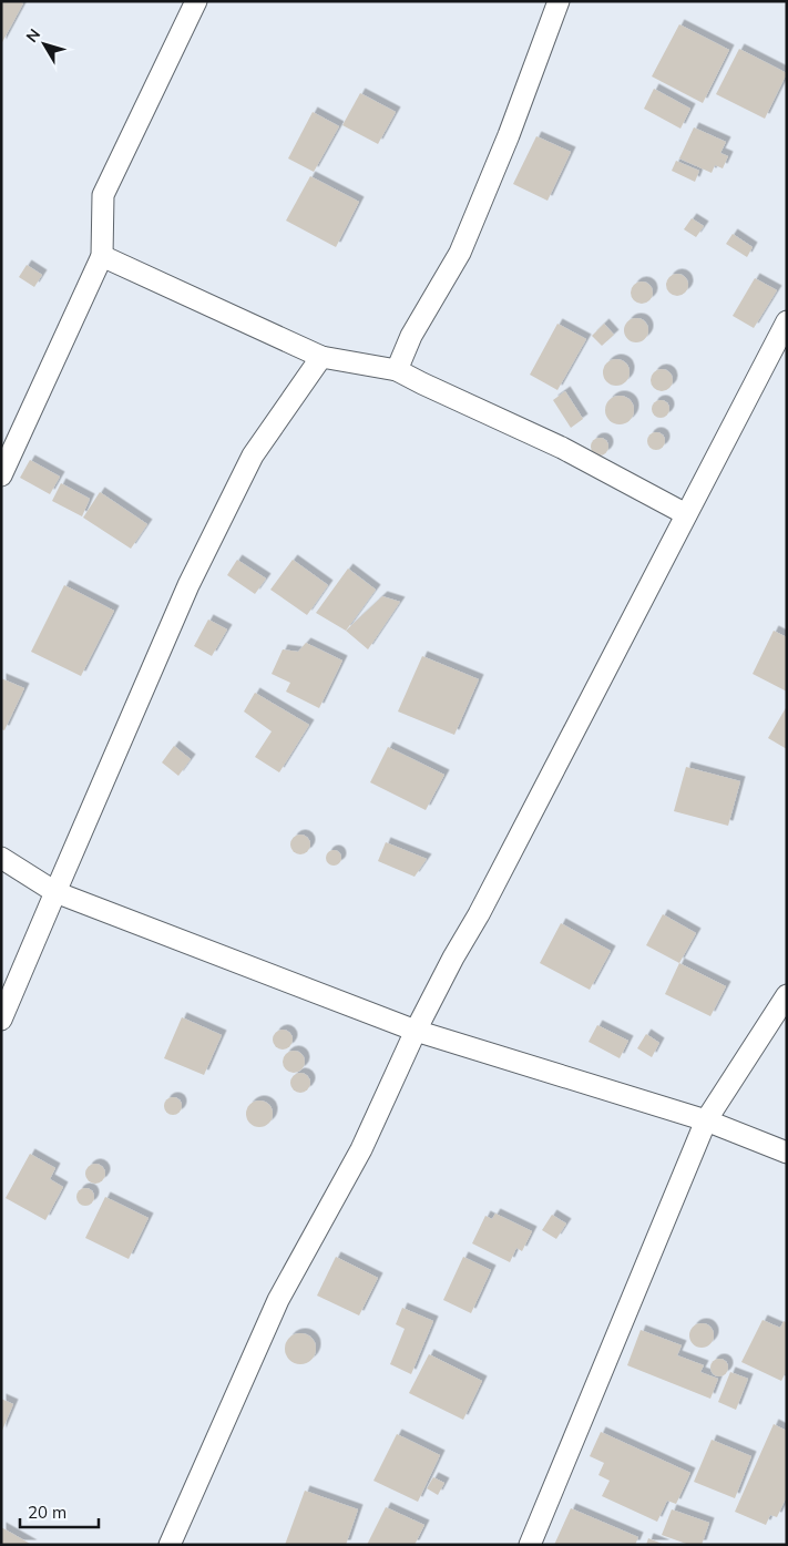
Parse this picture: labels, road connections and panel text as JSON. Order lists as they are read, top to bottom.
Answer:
{
  "scale_bar": "20 m",
  "north": "top left"
}
